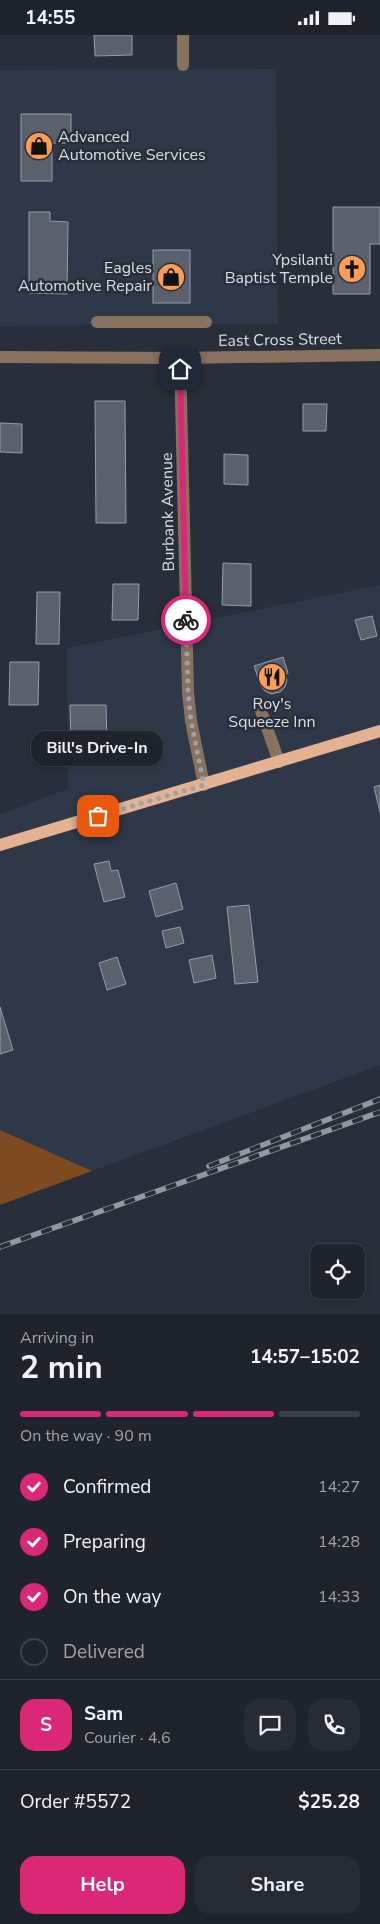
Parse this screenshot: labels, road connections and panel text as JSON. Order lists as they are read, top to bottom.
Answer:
{
  "streets": {
    "street": ["East Cross Street", "Burbank Avenue"]
  },
  "crossings": [
    ["East Cross Street", "Burbank Avenue"]
  ],
  "places": {
    "shop": ["Advanced Automotive Services", "Eagles Automotive Repair"],
    "church": ["Ypsilanti Baptist Temple"],
    "restaurant": ["Roy's Squeeze Inn"],
    "other": ["Bill's Drive-In"]
  },
  "page": {
    "status": "14:55",
    "bubble": "Bill's Drive-In",
    "heading": ["2 min", "Arriving in", "14:57–15:02"],
    "panel": [
      "Sam",
      "Courier · 4.6",
      "Order #5572",
      "$25.28"
    ],
    "bar": "On the way · 90 m",
    "list": [
      ["Confirmed", "14:27"],
      ["Preparing", "14:28"],
      ["On the way", "14:33"],
      "Delivered"
    ],
    "round": "S",
    "buttons": ["Help", "Share"]
  }
}
